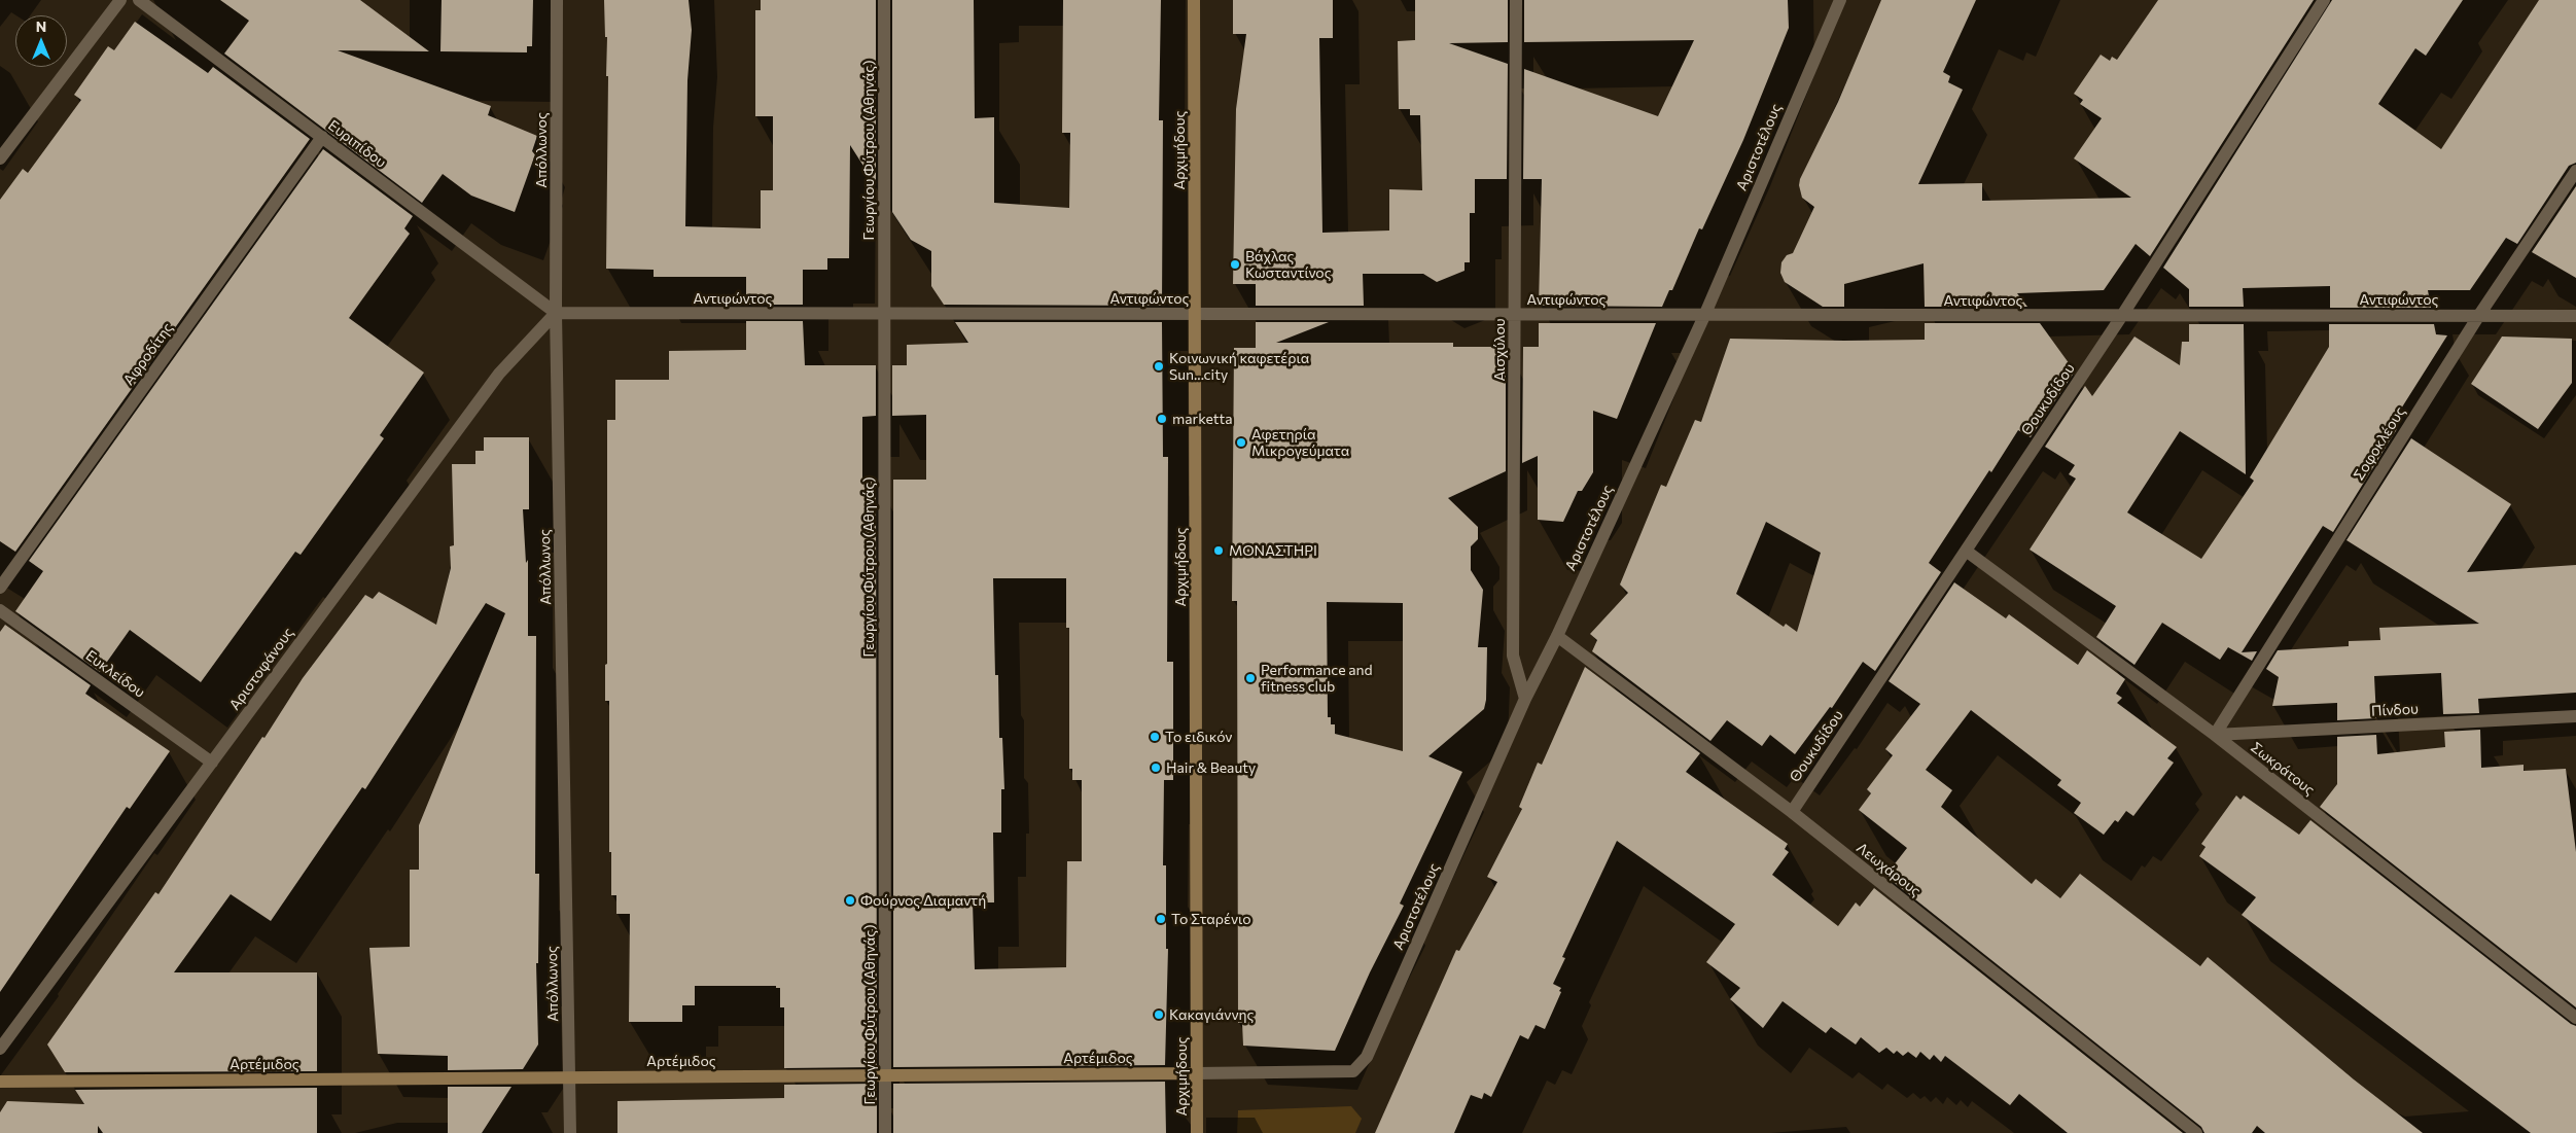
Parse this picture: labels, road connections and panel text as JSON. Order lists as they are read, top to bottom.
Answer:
{
  "streets": {
    "street": [
      "Ευριπίδου",
      "Αριστοτέλους",
      "Απόλλωνος",
      "Γεωργίου Φύτρου (Αθηνάς)",
      "Αρχιμήδους",
      "Αντιφώντος",
      "Αισχύλου",
      "Αφροδίτης",
      "Θουκυδίδου",
      "Σοφοκλέους",
      "Αριστοφάνους",
      "Ευκλείδου",
      "Πίνδου",
      "Σωκράτους",
      "Λεωχάρους",
      "Αρτέμιδος"
    ]
  },
  "crossings": [
    ["Ευριπίδου", "Απόλλωνος"],
    ["Ευριπίδου", "Αντιφώντος"],
    ["Ευριπίδου", "Αφροδίτης"],
    ["Ευριπίδου", "Αριστοφάνους"],
    ["Αριστοτέλους", "Αντιφώντος"],
    ["Αριστοτέλους", "Αισχύλου"],
    ["Αριστοτέλους", "Λεωχάρους"],
    ["Αριστοτέλους", "Αρτέμιδος"],
    ["Απόλλωνος", "Αντιφώντος"],
    ["Απόλλωνος", "Αριστοφάνους"],
    ["Απόλλωνος", "Αρτέμιδος"],
    ["Γεωργίου Φύτρου (Αθηνάς)", "Αντιφώντος"],
    ["Γεωργίου Φύτρου (Αθηνάς)", "Αρτέμιδος"],
    ["Αρχιμήδους", "Αντιφώντος"],
    ["Αρχιμήδους", "Αρτέμιδος"],
    ["Αντιφώντος", "Αισχύλου"],
    ["Αντιφώντος", "Θουκυδίδου"],
    ["Αντιφώντος", "Σοφοκλέους"],
    ["Αντιφώντος", "Αριστοφάνους"],
    ["Θουκυδίδου", "Σωκράτους"],
    ["Θουκυδίδου", "Λεωχάρους"],
    ["Σοφοκλέους", "Πίνδου"],
    ["Σοφοκλέους", "Σωκράτους"],
    ["Αριστοφάνους", "Ευκλείδου"],
    ["Πίνδου", "Σωκράτους"]
  ],
  "places": [
    "Βάχλας Κωσταντίνος",
    "Κοινωνική καφετέρια Sun...city",
    "marketta",
    "Αφετηρία Μικρογεύματα",
    "ΜΟΝΑΣΤΗΡΙ",
    "Performance and fitness club",
    "Το ειδικόν",
    "Hair & Beauty",
    "Φούρνος Διαμαντή",
    "Το Σταρένιο",
    "Κακαγιάννης"
  ],
  "north": "top"
}
